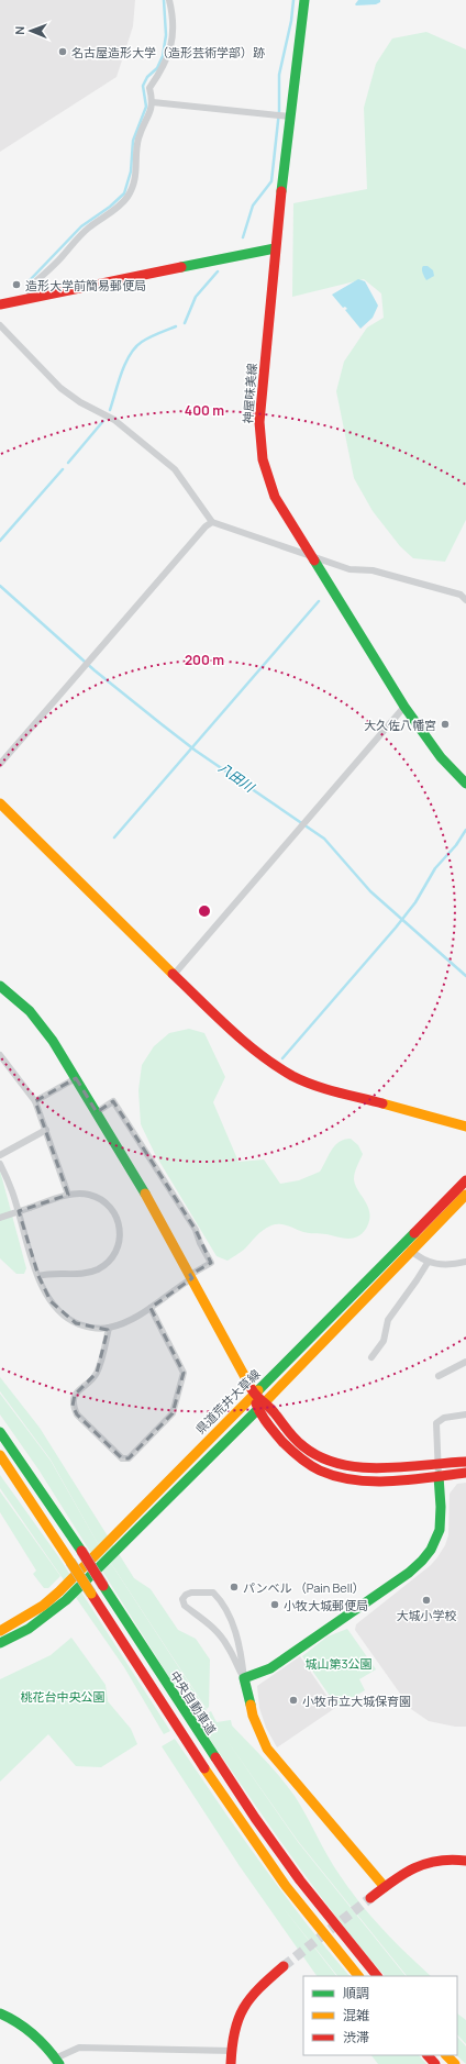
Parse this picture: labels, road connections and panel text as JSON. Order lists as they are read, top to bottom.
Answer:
{
  "streets": {
    "main road": ["神屋味美線", "県道荒井大草線", "中央自動車道"]
  },
  "water": ["八田川"],
  "parks": ["城山第3公園", "桃花台中央公園"],
  "places": [
    "名古屋造形大学（造形芸術学部）跡",
    "造形大学前簡易郵便局",
    "大久佐八幡宮",
    "パンベル （Pain Bell）",
    "大城小学校",
    "小牧大城郵便局",
    "小牧市立大城保育園"
  ],
  "legend": ["順調", "混雑", "渋滞"],
  "north": "left",
  "rings": ["400 m", "200 m"]
}
